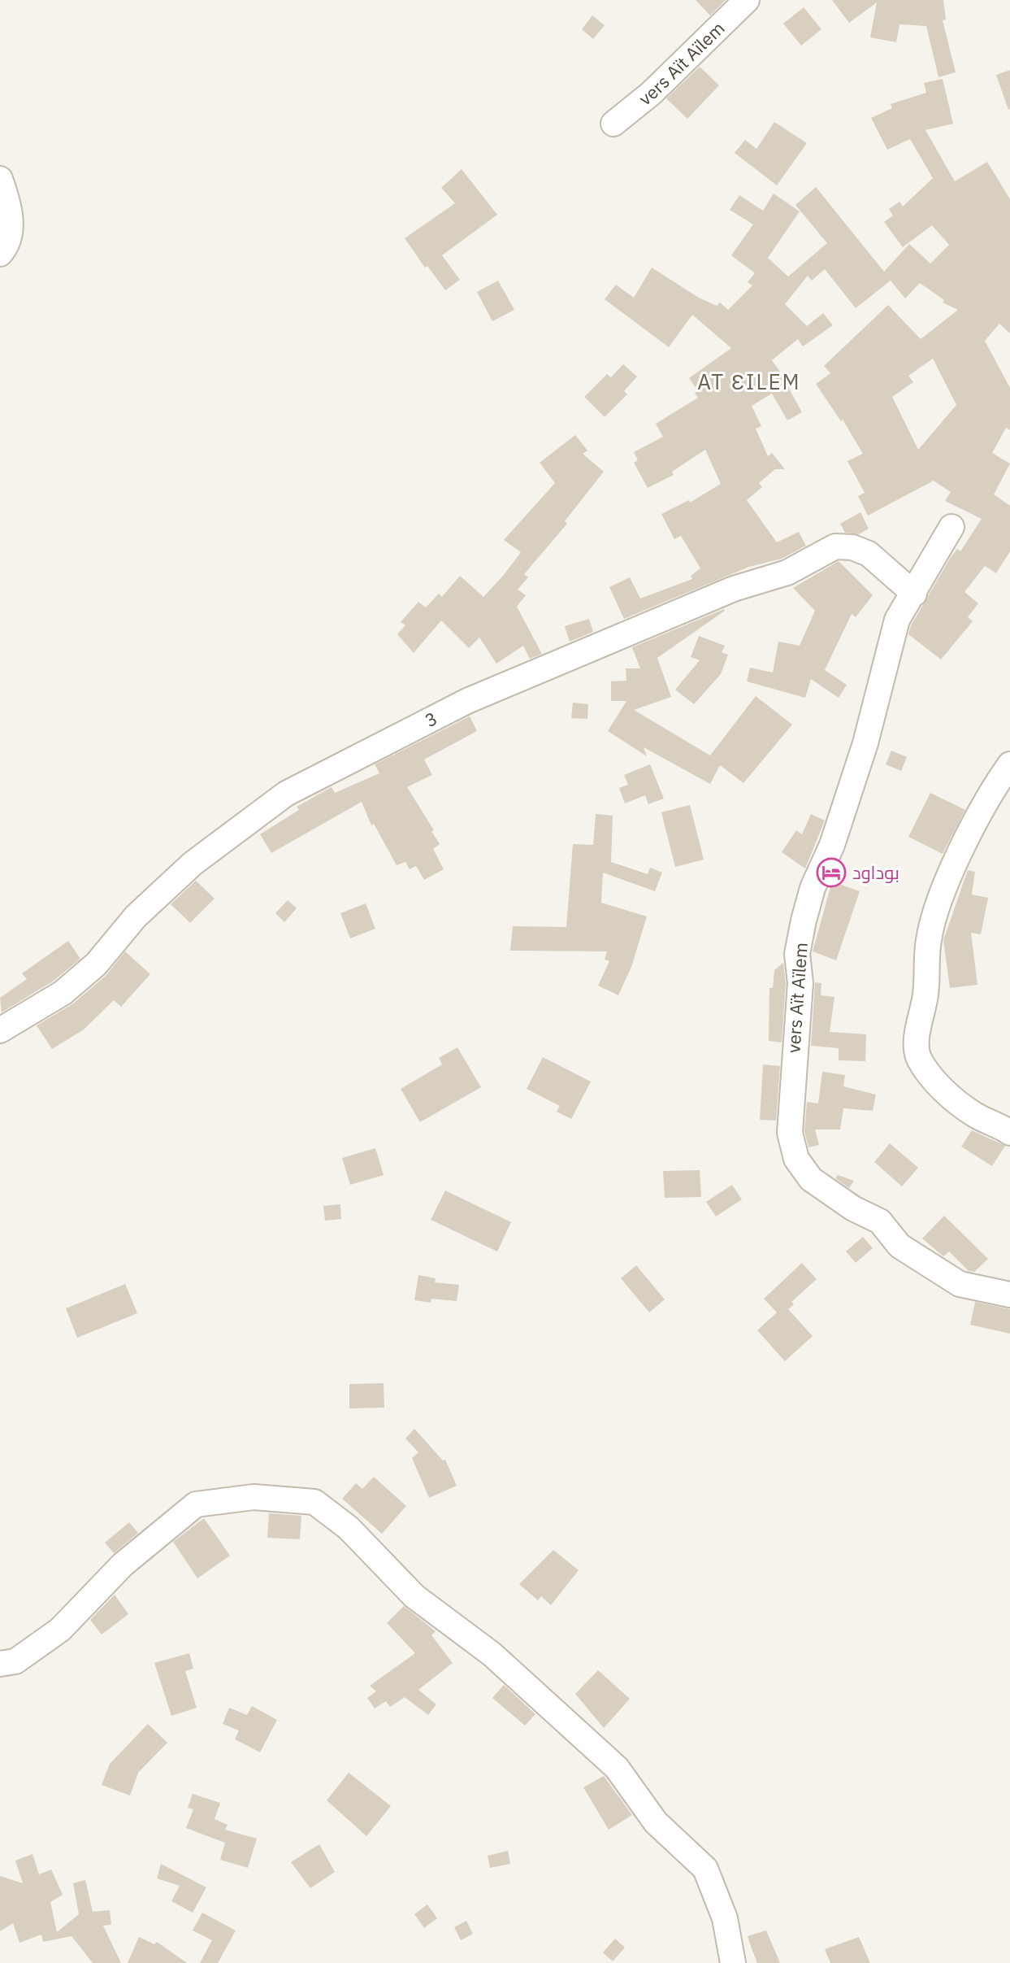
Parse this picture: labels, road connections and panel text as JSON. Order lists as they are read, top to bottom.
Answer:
{
  "streets": {
    "street": ["vers Aït Aïlem", "3"]
  },
  "crossings": [
    ["vers Aït Aïlem", "3"]
  ],
  "districts": ["AT ƐILEM"],
  "places": {
    "hotel": ["بوداود"]
  }
}
